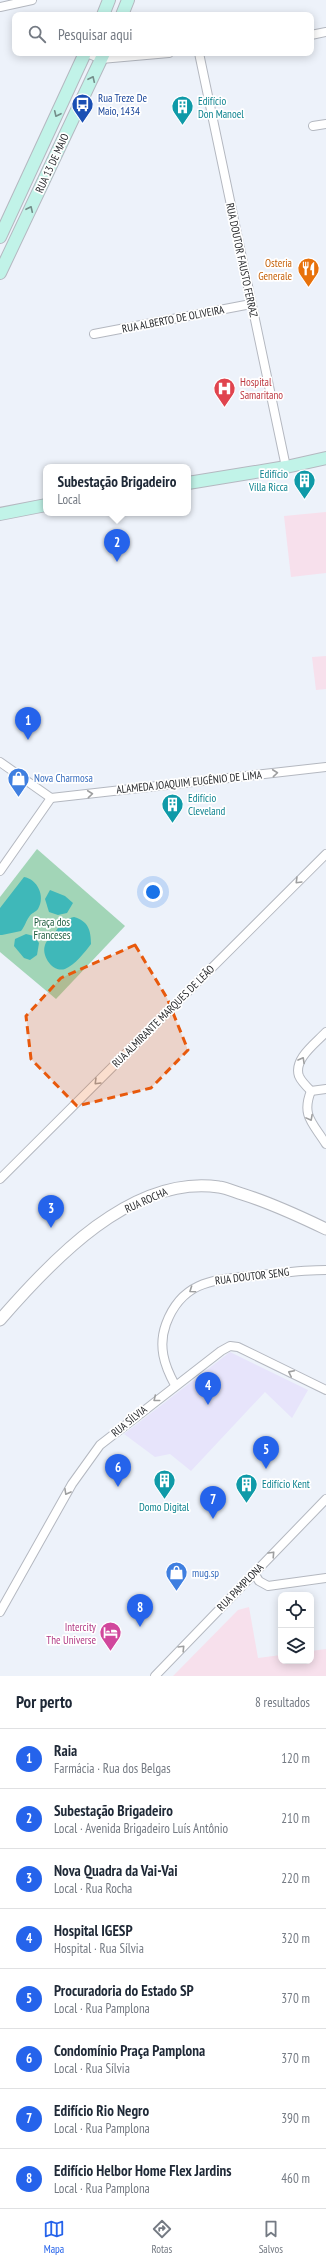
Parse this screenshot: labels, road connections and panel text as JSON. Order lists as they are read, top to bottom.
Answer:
{
  "streets": {
    "main road": ["RUA 13 DE MAIO"],
    "street": [
      "RUA DOUTOR FAUSTO FERRAZ",
      "RUA ALBERTO DE OLIVEIRA",
      "ALAMEDA JOAQUIM EUGÊNIO DE LIMA",
      "RUA ALMIRANTE MARQUES DE LEÃO",
      "RUA ROCHA",
      "RUA DOUTOR SENG",
      "RUA SÍLVIA",
      "RUA PAMPLONA"
    ]
  },
  "crossings": [
    ["RUA DOUTOR FAUSTO FERRAZ", "RUA ALBERTO DE OLIVEIRA"],
    ["RUA DOUTOR SENG", "RUA SÍLVIA"]
  ],
  "one_way": [
    "ALAMEDA JOAQUIM EUGÊNIO DE LIMA",
    "RUA ALMIRANTE MARQUES DE LEÃO",
    "RUA SÍLVIA",
    "RUA PAMPLONA"
  ],
  "parks": ["Praça dos Franceses"],
  "places": {
    "bus stop": ["Rua Treze De Maio, 1434"],
    "building": [
      "Edifício Don Manoel",
      "Edifício Villa Ricca",
      "Edifício Cleveland",
      "Domo Digital",
      "Edifício Kent"
    ],
    "restaurant": ["Osteria Generale"],
    "hospital": ["Hospital Samaritano"],
    "shop": ["Nova Charmosa", "mug.sp"],
    "hotel": ["Intercity The Universe"]
  },
  "page": {
    "search": "Pesquisar aqui",
    "popup": ["Subestação Brigadeiro", "Local"],
    "pins": [
      "2",
      "1",
      "3",
      "4",
      "5",
      "6",
      "7",
      "8"
    ],
    "heading": ["Por perto", "8 resultados"],
    "list": [
      {
        "mark": "1",
        "name": "Raia",
        "note": "Farmácia · Rua dos Belgas",
        "value": "120 m"
      },
      {
        "mark": "2",
        "name": "Subestação Brigadeiro",
        "note": "Local · Avenida Brigadeiro Luís Antônio",
        "value": "210 m"
      },
      {
        "mark": "3",
        "name": "Nova Quadra da Vai-Vai",
        "note": "Local · Rua Rocha",
        "value": "220 m"
      },
      {
        "mark": "4",
        "name": "Hospital IGESP",
        "note": "Hospital · Rua Sílvia",
        "value": "320 m"
      },
      {
        "mark": "5",
        "name": "Procuradoria do Estado SP",
        "note": "Local · Rua Pamplona",
        "value": "370 m"
      },
      {
        "mark": "6",
        "name": "Condomínio Praça Pamplona",
        "note": "Local · Rua Sílvia",
        "value": "370 m"
      },
      {
        "mark": "7",
        "name": "Edifício Rio Negro",
        "note": "Local · Rua Pamplona",
        "value": "390 m"
      },
      {
        "mark": "8",
        "name": "Edifício Helbor Home Flex Jardins",
        "note": "Local · Rua Pamplona",
        "value": "460 m"
      }
    ],
    "nav": ["Mapa", "Rotas", "Salvos"]
  }
}
